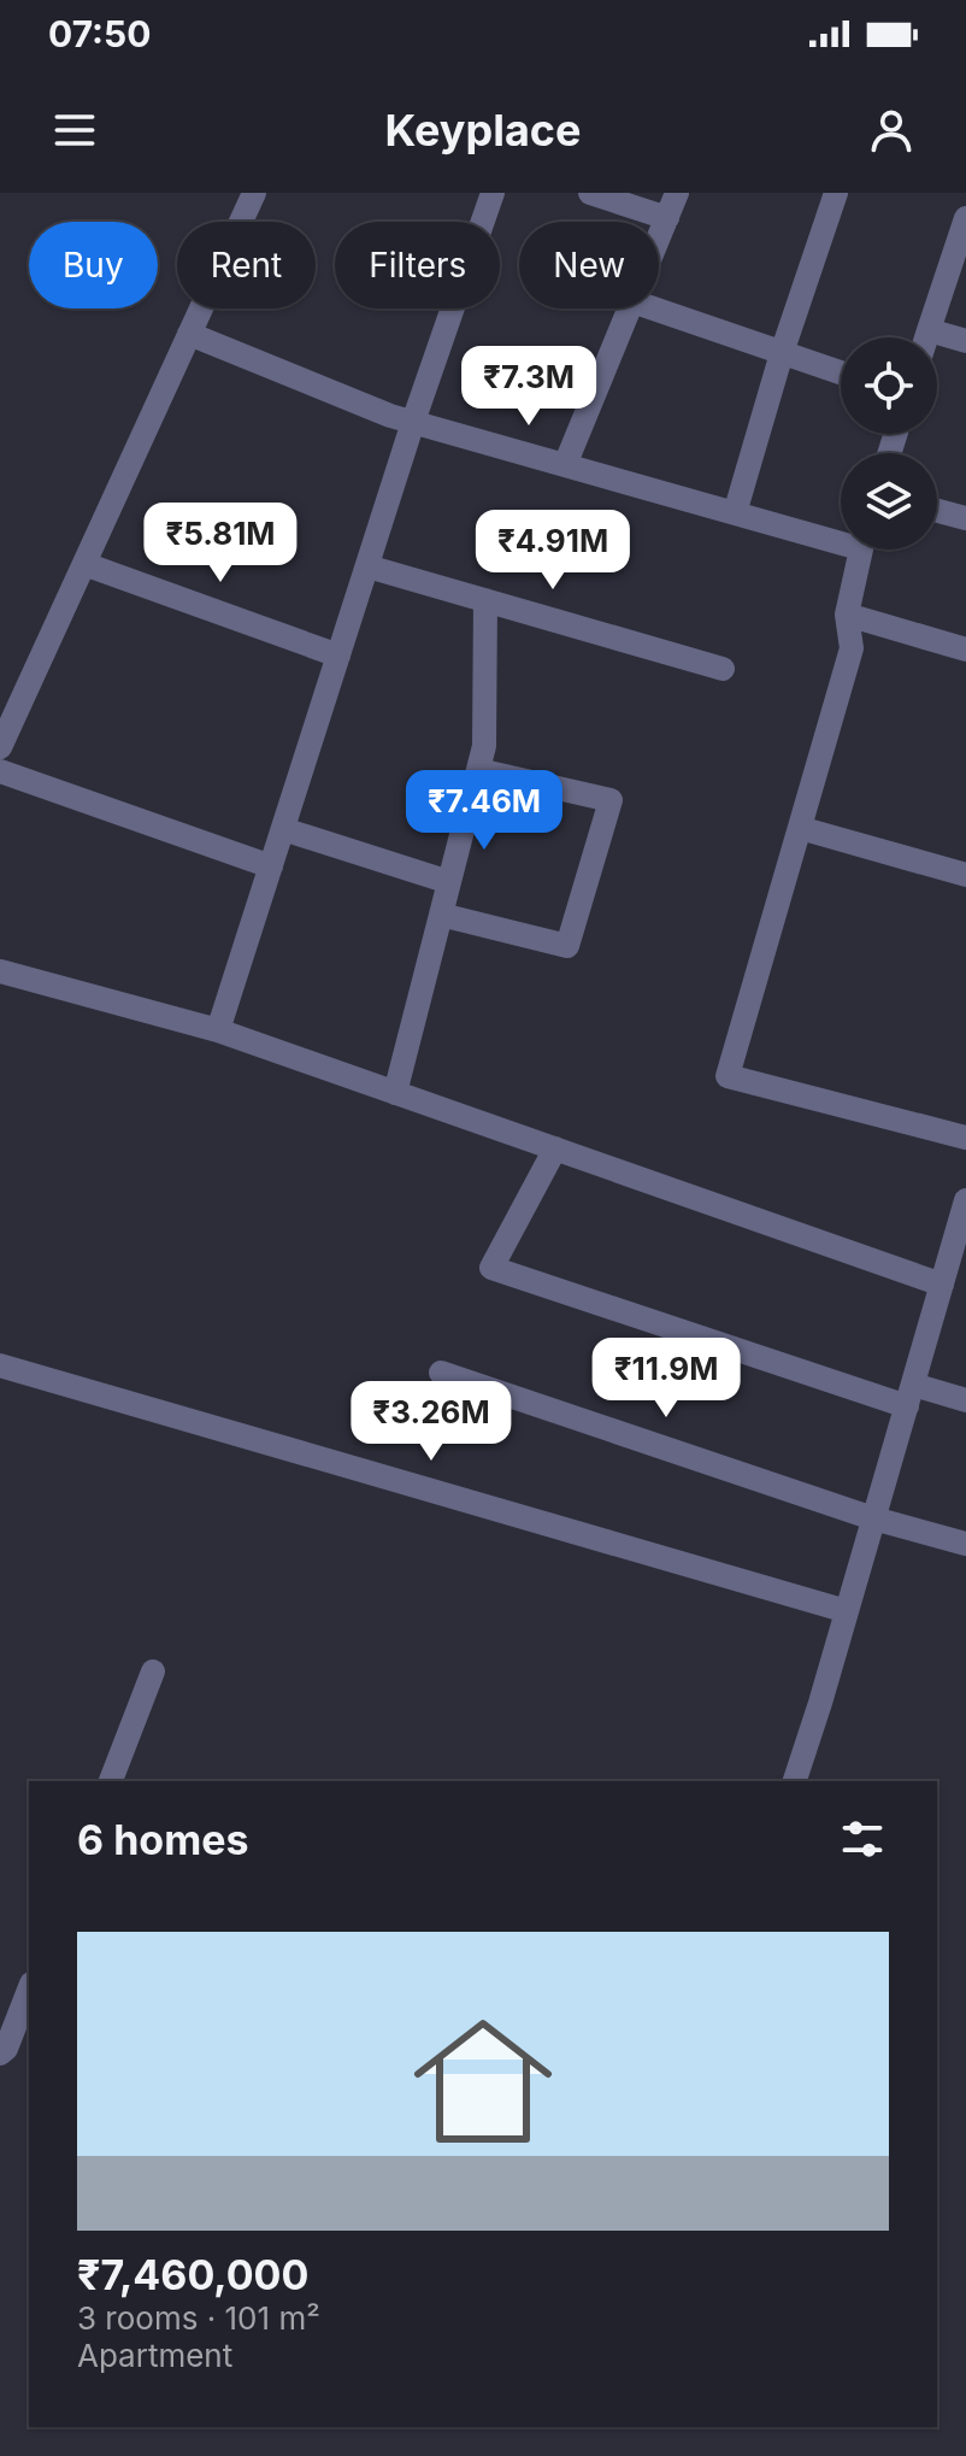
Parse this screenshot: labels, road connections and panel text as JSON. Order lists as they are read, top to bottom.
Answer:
{
  "page": {
    "status": "07:50",
    "header": "Keyplace",
    "chip": [
      "Buy",
      "Rent",
      "Filters",
      "New"
    ],
    "price": [
      "₹7.3M",
      "₹5.81M",
      "₹4.91M",
      "₹7.46M",
      "₹11.9M",
      "₹3.26M"
    ],
    "heading": "6 homes",
    "list": [
      {
        "name": "₹7,460,000",
        "note": "3 rooms · 101 m² · Apartment"
      }
    ]
  }
}
